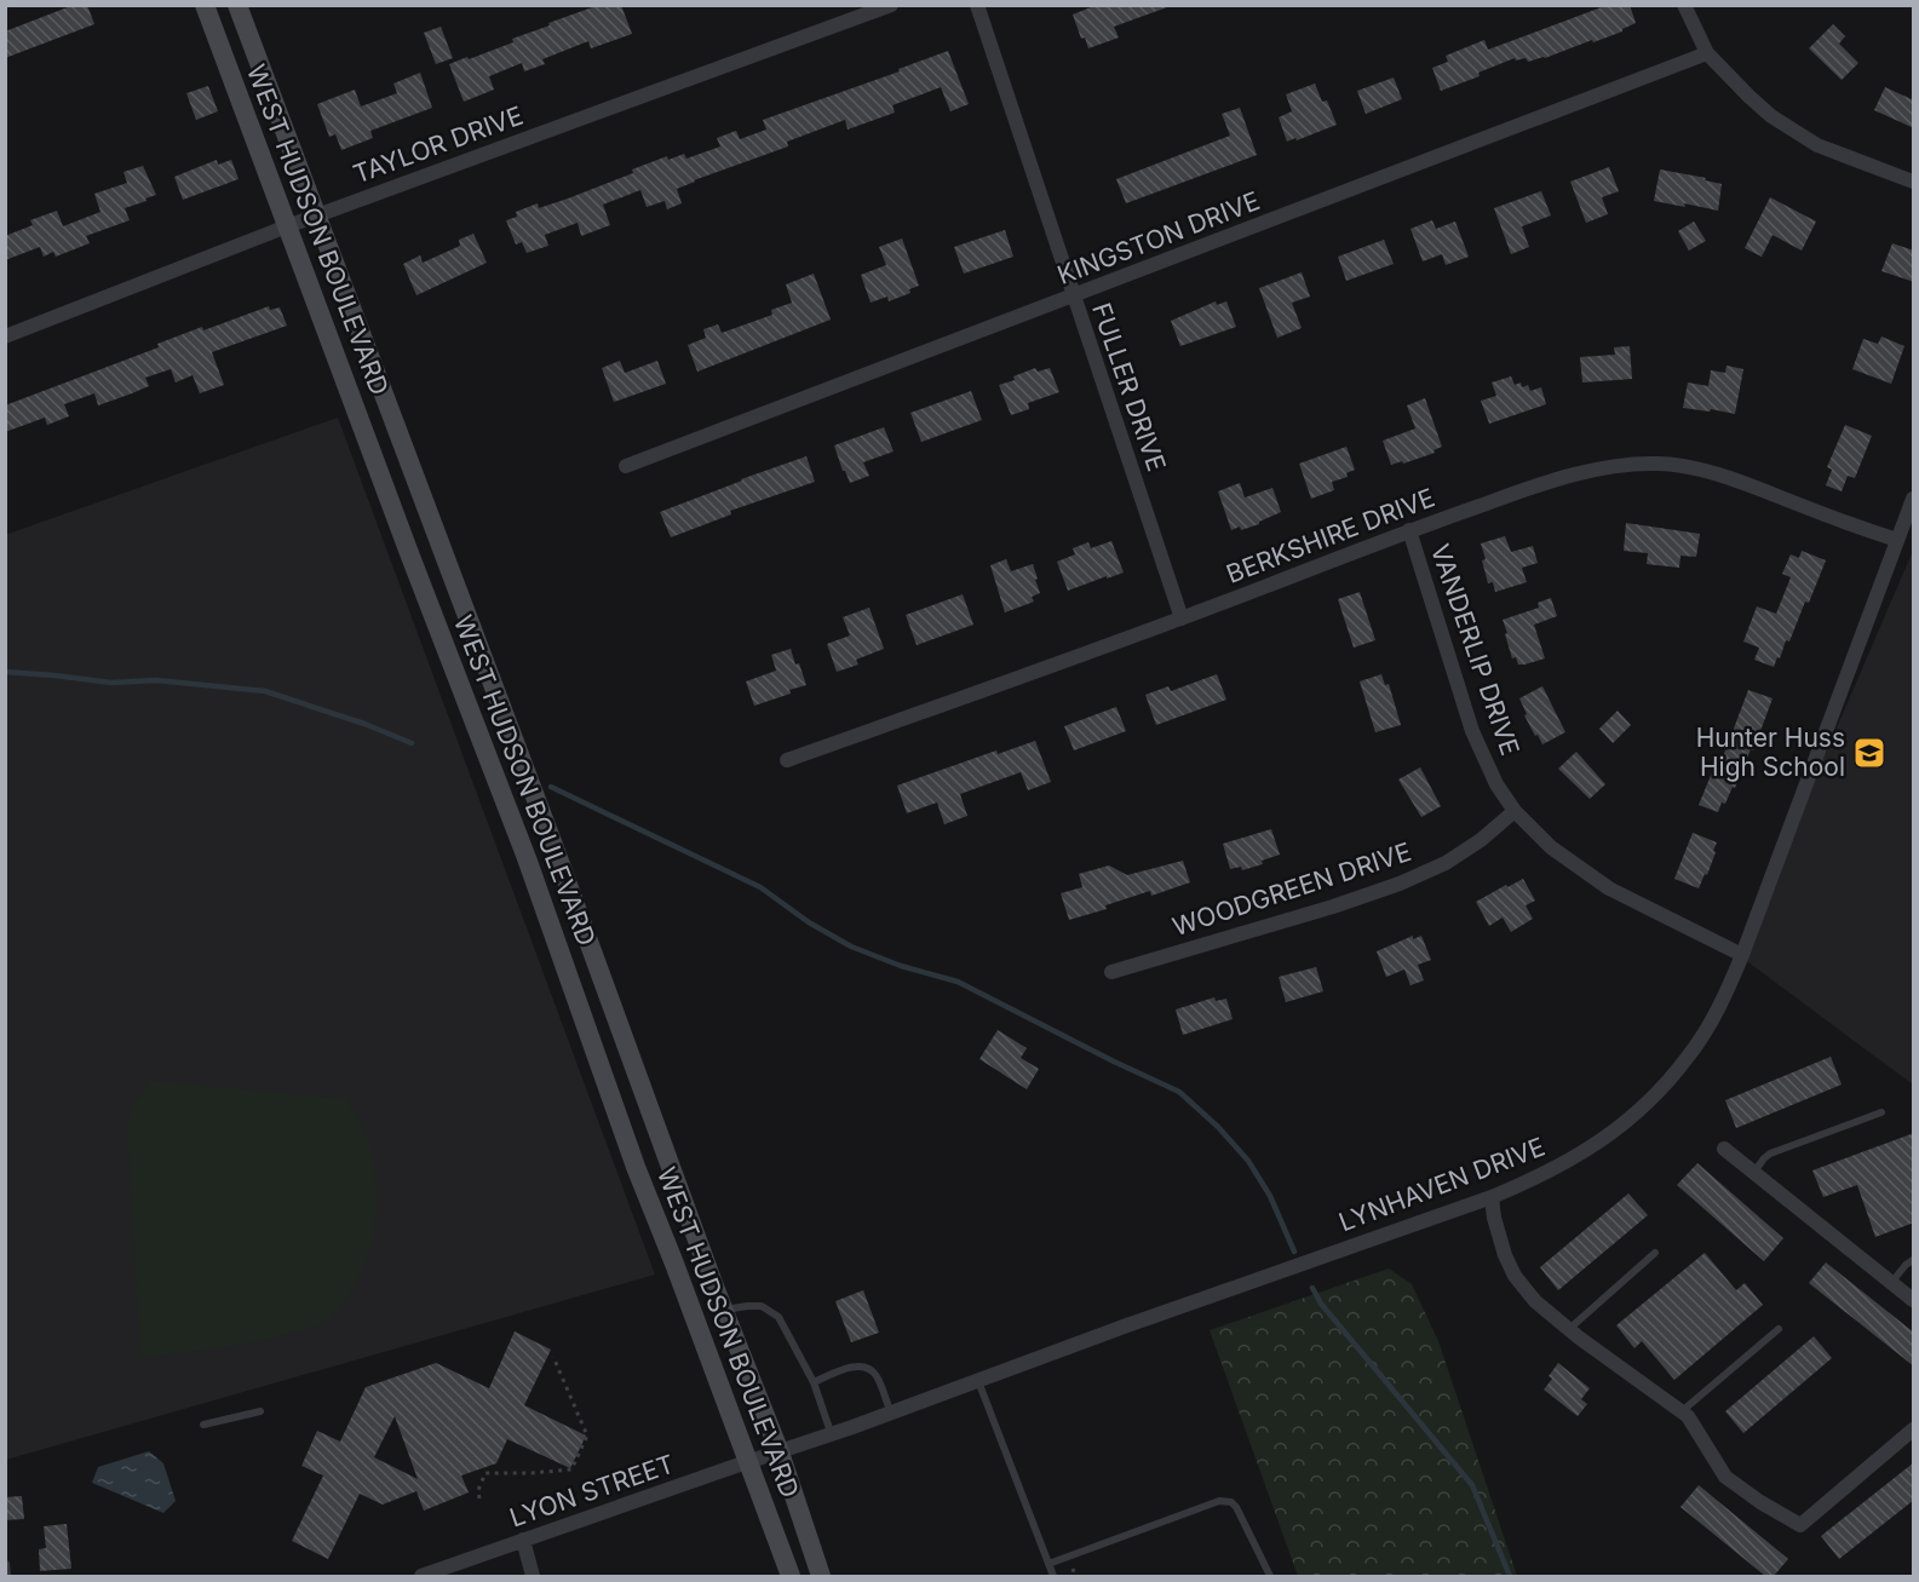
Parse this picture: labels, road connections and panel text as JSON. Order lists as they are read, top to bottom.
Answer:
{
  "streets": {
    "main road": ["WEST HUDSON BOULEVARD"],
    "street": [
      "TAYLOR DRIVE",
      "KINGSTON DRIVE",
      "FULLER DRIVE",
      "BERKSHIRE DRIVE",
      "VANDERLIP DRIVE",
      "WOODGREEN DRIVE",
      "LYNHAVEN DRIVE",
      "LYON STREET"
    ]
  },
  "crossings": [
    ["TAYLOR DRIVE", "WEST HUDSON BOULEVARD"],
    ["WEST HUDSON BOULEVARD", "LYNHAVEN DRIVE"],
    ["WEST HUDSON BOULEVARD", "LYON STREET"],
    ["KINGSTON DRIVE", "FULLER DRIVE"],
    ["FULLER DRIVE", "BERKSHIRE DRIVE"],
    ["BERKSHIRE DRIVE", "VANDERLIP DRIVE"],
    ["BERKSHIRE DRIVE", "LYNHAVEN DRIVE"],
    ["VANDERLIP DRIVE", "WOODGREEN DRIVE"],
    ["VANDERLIP DRIVE", "LYNHAVEN DRIVE"],
    ["LYNHAVEN DRIVE", "LYON STREET"]
  ],
  "places": {
    "school or university": ["Hunter Huss High School"]
  }
}
